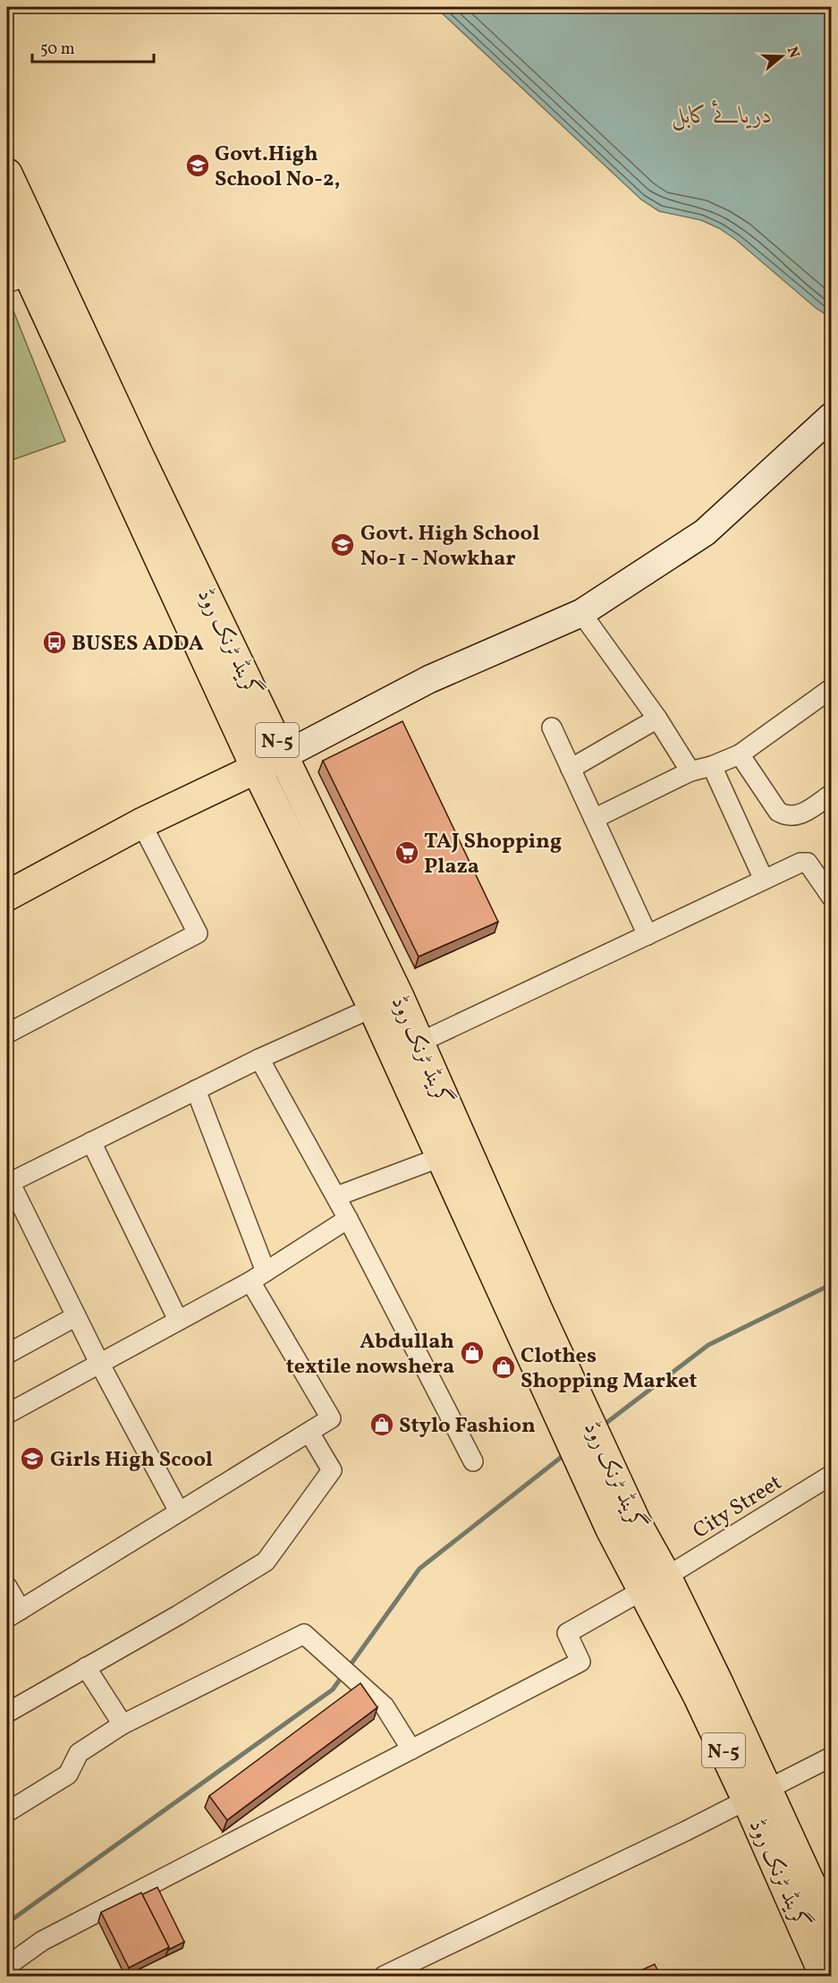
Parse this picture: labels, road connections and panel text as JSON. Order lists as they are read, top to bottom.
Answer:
{
  "streets": {
    "main road": ["گرینڈ ٹرنک روڈ", "N-5"],
    "street": ["City Street"]
  },
  "crossings": [
    ["گرینڈ ٹرنک روڈ", "City Street"]
  ],
  "water": ["دریائے کابل"],
  "places": {
    "school or university": ["Govt.High School No-2,", "Govt. High School No-1 - Nowkhar", "Girls High Scool"],
    "bus stop": ["BUSES ADDA"],
    "supermarket": ["TAJ Shopping Plaza"],
    "shop": ["Abdullah textile nowshera", "Clothes Shopping Market", "Stylo Fashion"]
  },
  "scale_bar": "50 m",
  "north": "right"
}
